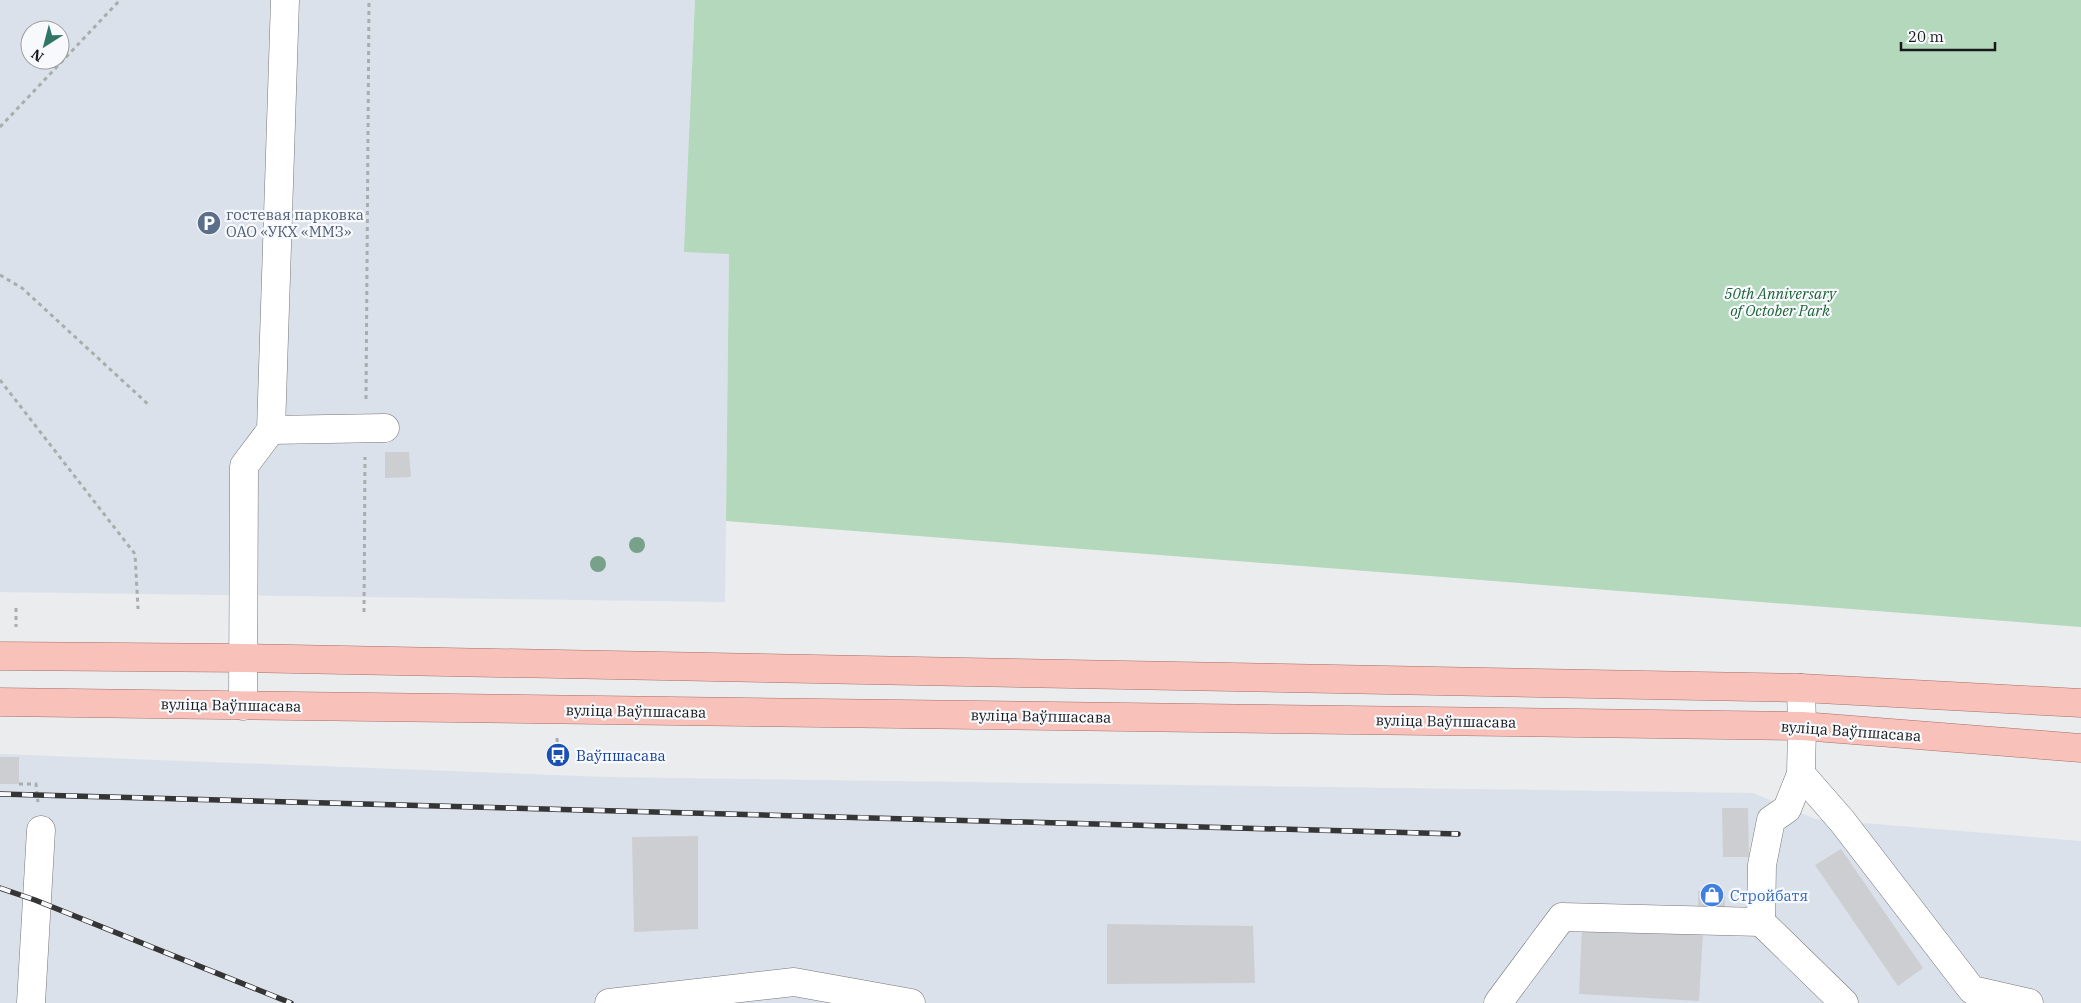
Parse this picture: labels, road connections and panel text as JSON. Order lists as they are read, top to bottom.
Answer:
{
  "streets": {
    "main road": ["вуліца Ваўпшасава"]
  },
  "parks": ["50th Anniversary of October Park"],
  "places": {
    "parking": ["гостевая парковка ОАО «УКХ «ММЗ»"],
    "bus stop": ["Ваўпшасава"],
    "shop": ["Стройбатя"]
  },
  "scale_bar": "20 m",
  "north": "bottom left"
}
